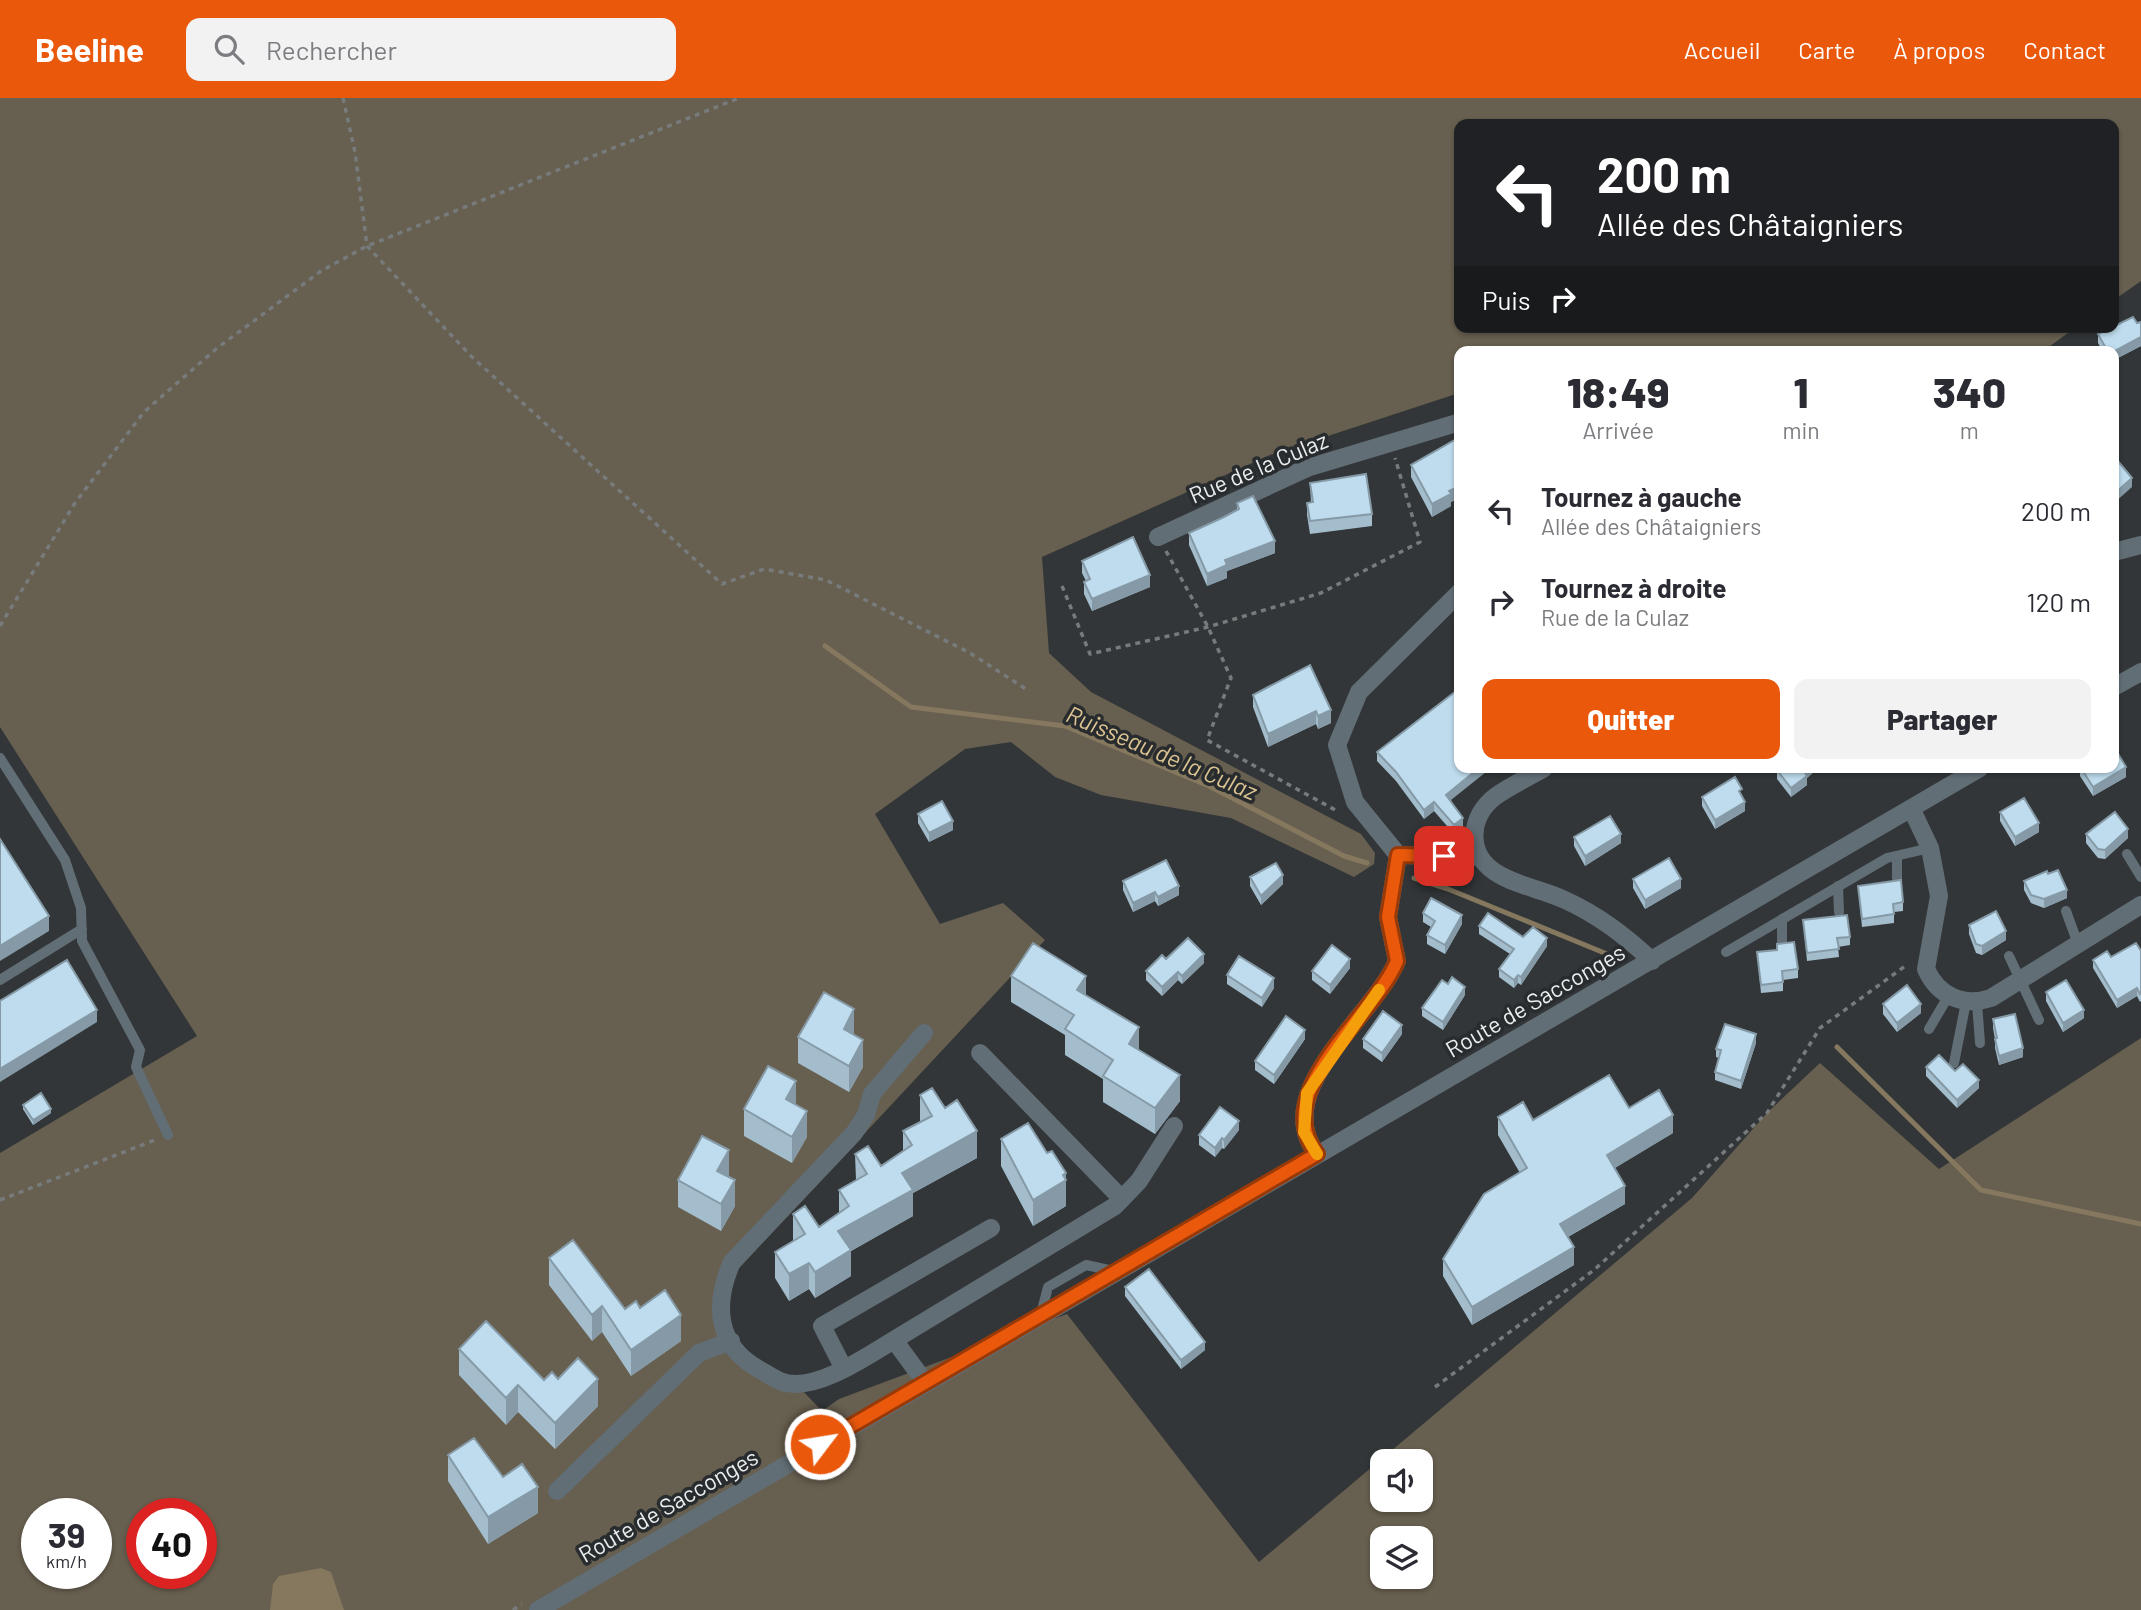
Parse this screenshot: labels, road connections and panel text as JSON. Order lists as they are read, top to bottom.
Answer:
{
  "streets": {
    "street": ["Rue de la Culaz", "Route de Sacconges"]
  },
  "water": ["Ruisseau de la Culaz"],
  "page": {
    "header": "Beeline",
    "search": "Rechercher",
    "nav": [
      "Accueil",
      "Carte",
      "À propos",
      "Contact"
    ],
    "turn": ["200 m", "Allée des Châtaigniers"],
    "then": "Puis",
    "eta": [
      "18:49",
      "Arrivée",
      "1",
      "min",
      "340",
      "m"
    ],
    "list": [
      {
        "name": "Tournez à gauche",
        "note": "Allée des Châtaigniers",
        "value": "200 m"
      },
      {
        "name": "Tournez à droite",
        "note": "Rue de la Culaz",
        "value": "120 m"
      }
    ],
    "buttons": ["Quitter", "Partager"],
    "speed": "39 km/h",
    "limit": "40"
  }
}
